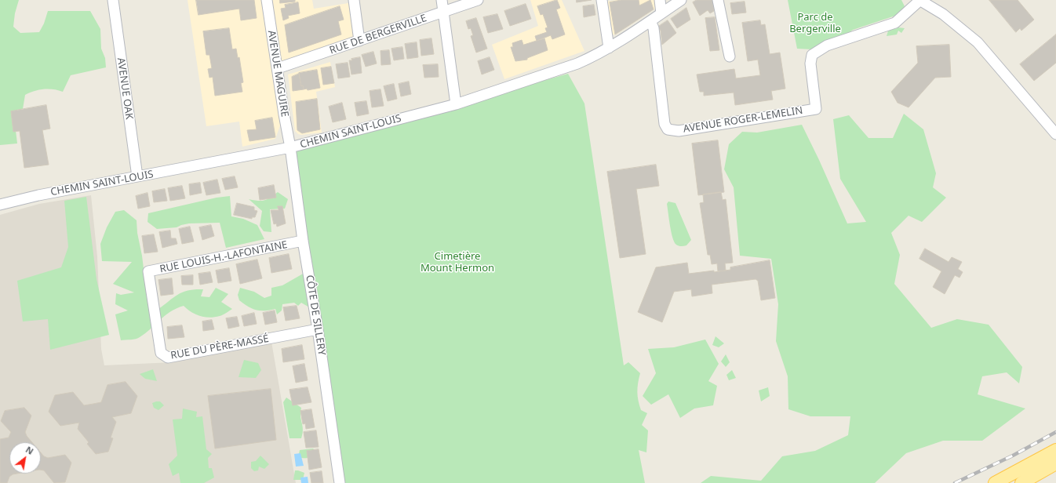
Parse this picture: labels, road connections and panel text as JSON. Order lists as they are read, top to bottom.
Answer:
{
  "streets": {
    "street": [
      "RUE DE BERGERVILLE",
      "AVENUE MAGUIRE",
      "AVENUE OAK",
      "AVENUE ROGER-LEMELIN",
      "CHEMIN SAINT-LOUIS",
      "RUE LOUIS-H.-LAFONTAINE",
      "CÔTE DE SILLERY",
      "RUE DU PÈRE-MASSÉ"
    ]
  },
  "crossings": [
    ["RUE DE BERGERVILLE", "AVENUE MAGUIRE"],
    ["AVENUE MAGUIRE", "CHEMIN SAINT-LOUIS"],
    ["AVENUE MAGUIRE", "CÔTE DE SILLERY"],
    ["AVENUE OAK", "CHEMIN SAINT-LOUIS"],
    ["AVENUE ROGER-LEMELIN", "CHEMIN SAINT-LOUIS"],
    ["CHEMIN SAINT-LOUIS", "CÔTE DE SILLERY"],
    ["RUE LOUIS-H.-LAFONTAINE", "CÔTE DE SILLERY"],
    ["RUE LOUIS-H.-LAFONTAINE", "RUE DU PÈRE-MASSÉ"],
    ["CÔTE DE SILLERY", "RUE DU PÈRE-MASSÉ"]
  ],
  "parks": ["Parc de Bergerville", "Cimetière Mount Hermon"],
  "north": "top right"
}
